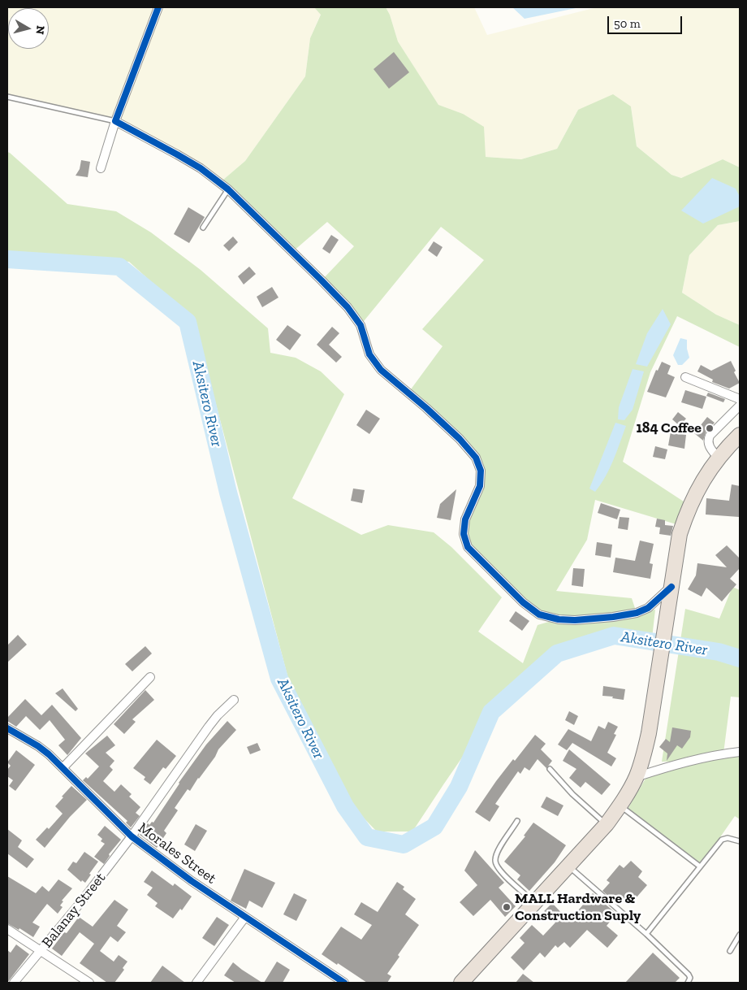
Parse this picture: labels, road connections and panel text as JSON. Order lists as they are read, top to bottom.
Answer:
{
  "streets": {
    "street": ["Morales Street", "Balanay Street"]
  },
  "crossings": [
    ["Morales Street", "Balanay Street"]
  ],
  "water": ["Aksitero River"],
  "places": ["184 Coffee", "MALL Hardware & Construction Suply"],
  "scale_bar": "50 m",
  "north": "right"
}
